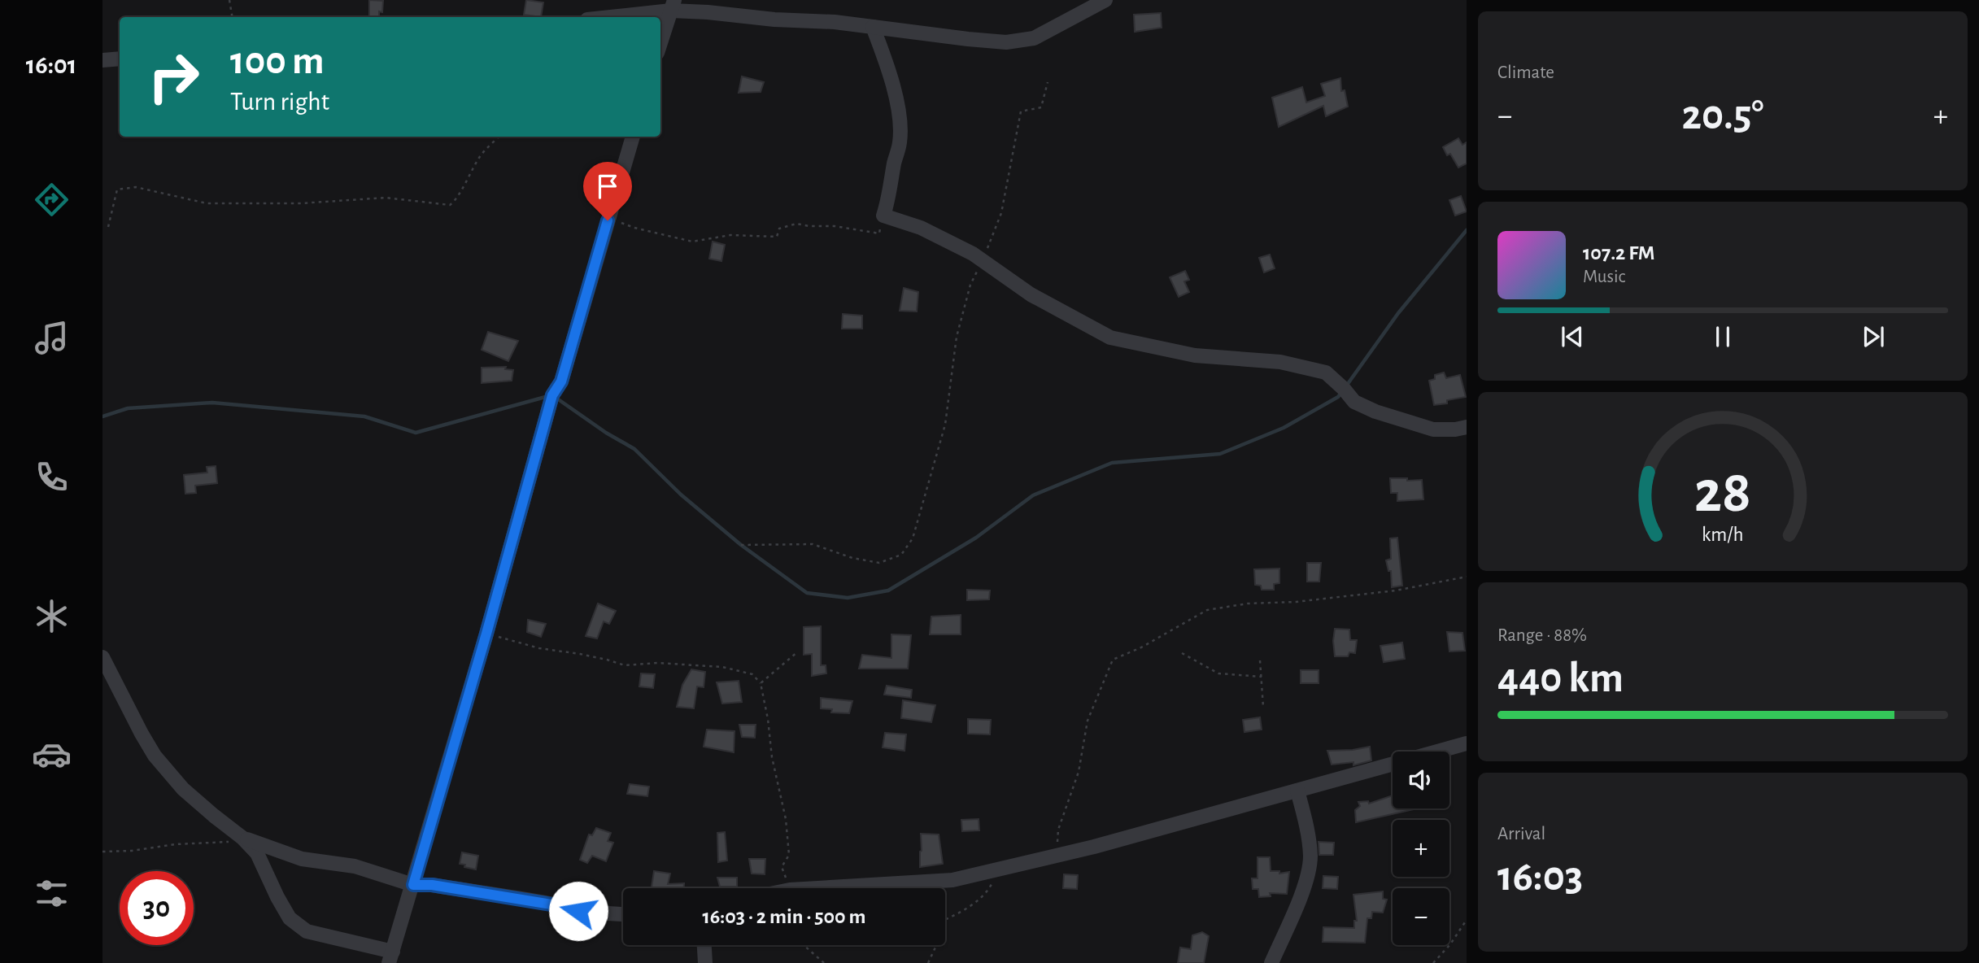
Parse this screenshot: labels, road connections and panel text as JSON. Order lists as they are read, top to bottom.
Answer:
{
  "page": {
    "tabs": "16:01",
    "tile": [
      "Climate",
      ["Range · 88%", "440 km"],
      ["Arrival", "16:03"]
    ],
    "turn": ["100 m", "Turn right"],
    "heat": ["−", "20.5°", "+"],
    "song": ["107.2 FM", "Music"],
    "map_buttons": ["+", "−"],
    "limit": "30",
    "trip": "16:03 · 2 min · 500 m",
    "gauge": ["28", "km/h"]
  }
}
